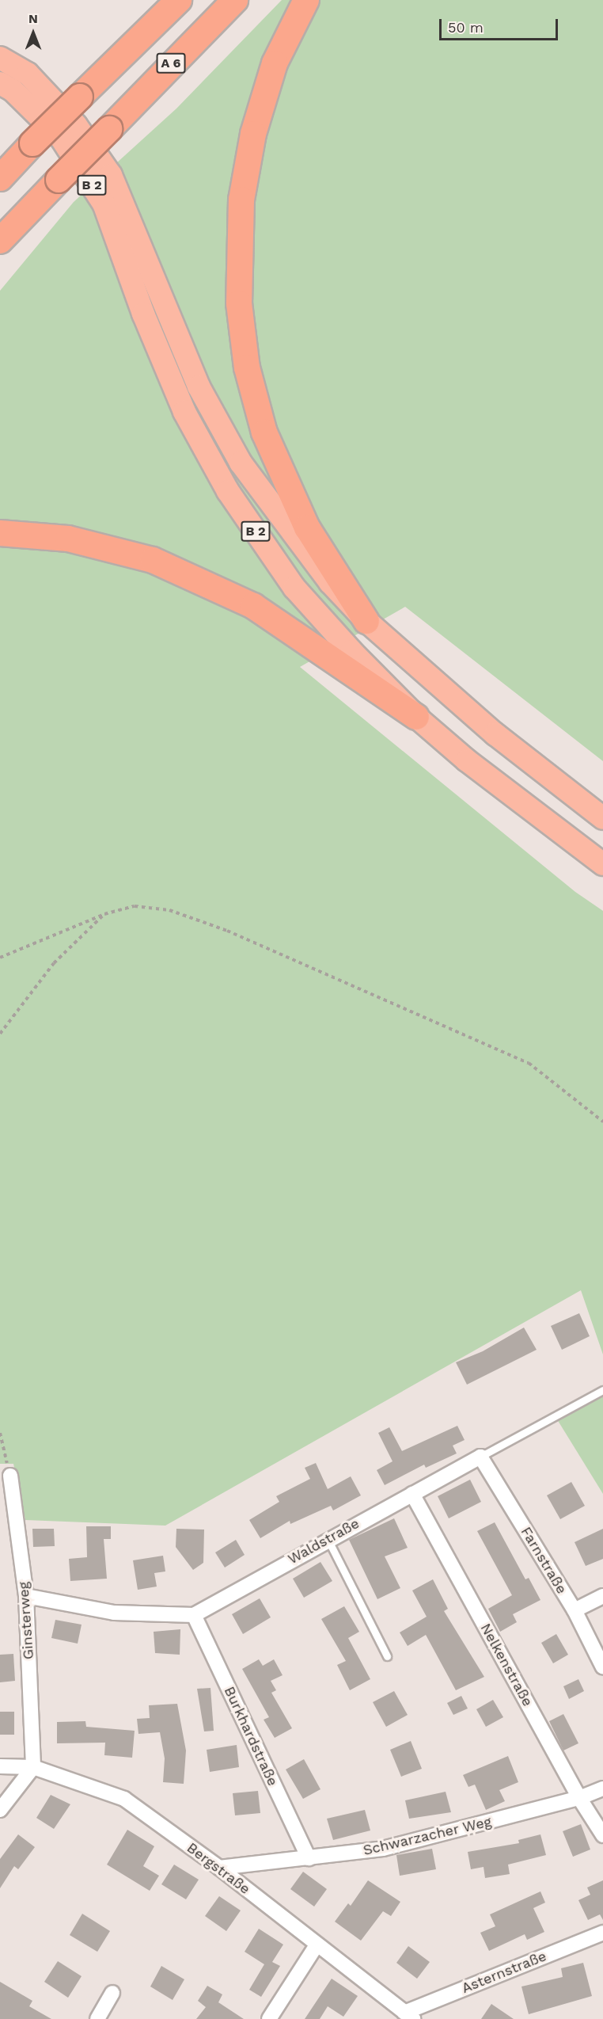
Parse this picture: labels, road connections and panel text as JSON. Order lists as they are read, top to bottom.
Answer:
{
  "streets": {
    "highway": ["A 6", "B 2"],
    "street": [
      "Waldstraße",
      "Farnstraße",
      "Ginsterweg",
      "Nelkenstraße",
      "Burkhardstraße",
      "Schwarzacher Weg",
      "Bergstraße",
      "Asternstraße"
    ]
  },
  "crossings": [
    ["Waldstraße", "Farnstraße"],
    ["Waldstraße", "Nelkenstraße"],
    ["Waldstraße", "Burkhardstraße"],
    ["Ginsterweg", "Bergstraße"],
    ["Nelkenstraße", "Schwarzacher Weg"],
    ["Burkhardstraße", "Schwarzacher Weg"],
    ["Schwarzacher Weg", "Bergstraße"],
    ["Bergstraße", "Asternstraße"]
  ],
  "scale_bar": "50 m",
  "north": "top"
}
